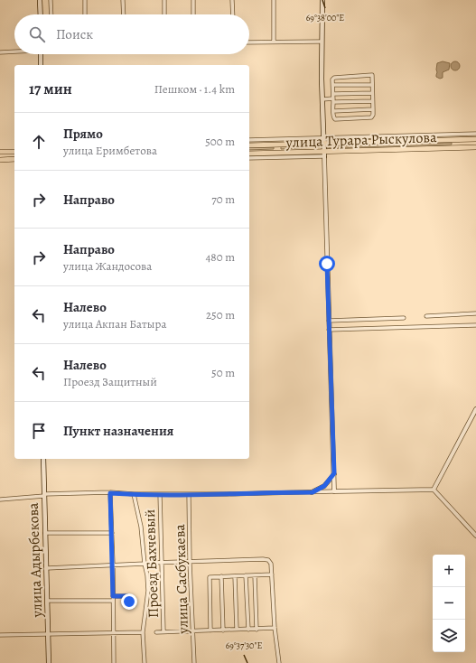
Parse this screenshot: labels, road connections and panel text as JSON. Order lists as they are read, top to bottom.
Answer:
{
  "streets": {
    "main road": ["улица Турара Рыскулова", "улица Адырбекова"],
    "street": ["Проезд Бахчевый", "улица Сасбукаева"]
  },
  "page": {
    "search": "Поиск",
    "heading": ["17 мин", "Пешком · 1.4 km"],
    "list": [
      ["Прямо", "улица Еримбетова", "500 m"],
      ["Направо", "70 m"],
      ["Направо", "улица Жандосова", "480 m"],
      ["Налево", "улица Акпан Батыра", "250 m"],
      ["Налево", "Проезд Защитный", "50 m"],
      "Пункт назначения"
    ],
    "map_buttons": ["+", "−"]
  },
  "coordinates": ["69°38'00\"E", "69°37'30\"E"]
}
